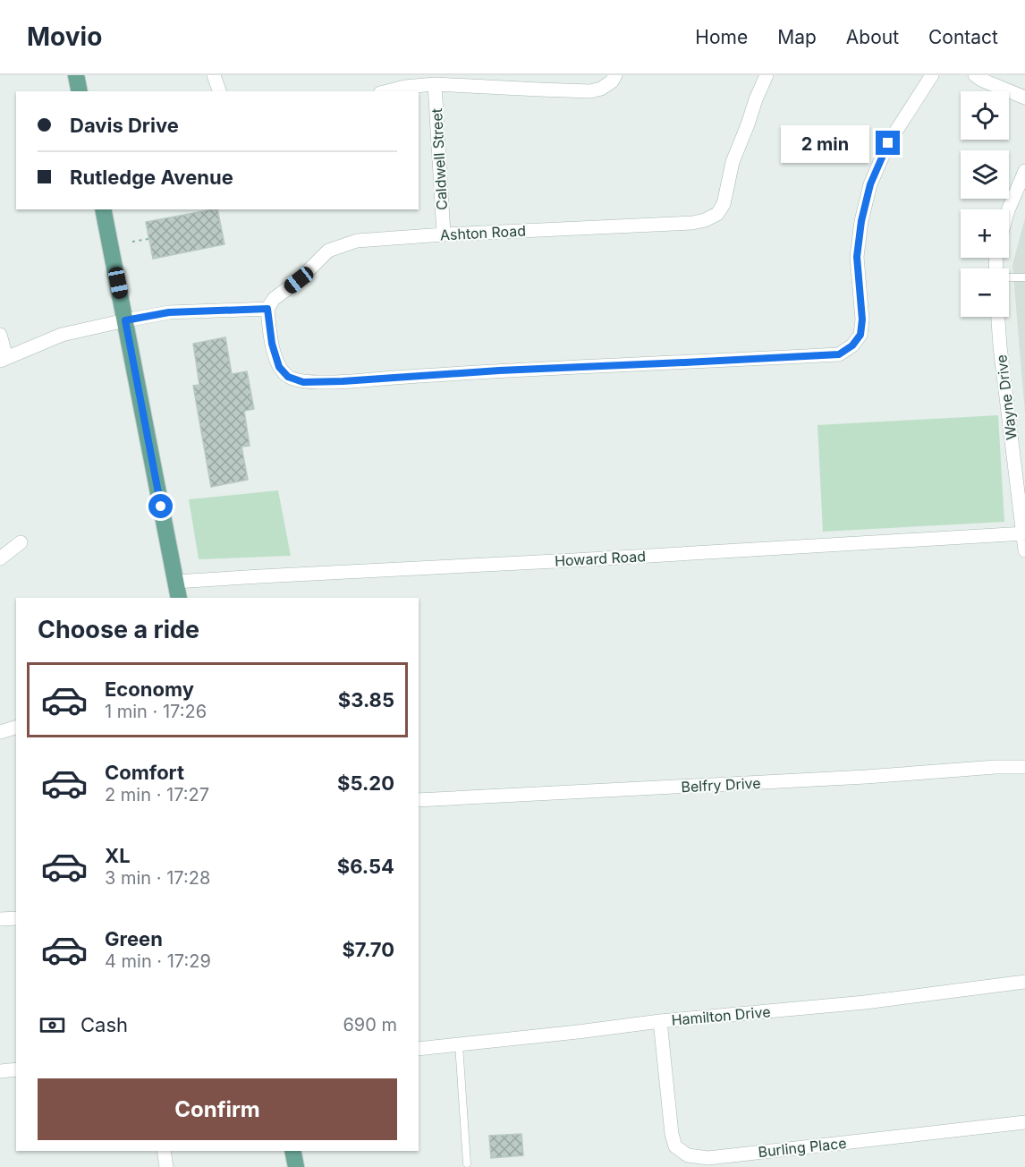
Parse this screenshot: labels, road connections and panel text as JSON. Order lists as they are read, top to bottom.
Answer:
{
  "streets": {
    "street": [
      "Caldwell Street",
      "Ashton Road",
      "Wayne Drive",
      "Howard Road",
      "Belfry Drive",
      "Hamilton Drive",
      "Burling Place"
    ]
  },
  "crossings": [
    ["Caldwell Street", "Ashton Road"],
    ["Wayne Drive", "Howard Road"],
    ["Hamilton Drive", "Burling Place"]
  ],
  "page": {
    "header": "Movio",
    "nav": [
      "Home",
      "Map",
      "About",
      "Contact"
    ],
    "map_buttons": ["+", "−"],
    "banner": ["Davis Drive", "Rutledge Avenue"],
    "bubble": "2 min",
    "heading": "Choose a ride",
    "list": [
      {
        "name": "Economy",
        "note": "1 min · 17:26",
        "value": "$3.85"
      },
      {
        "name": "Comfort",
        "note": "2 min · 17:27",
        "value": "$5.20"
      },
      {
        "name": "XL",
        "note": "3 min · 17:28",
        "value": "$6.54"
      },
      {
        "name": "Green",
        "note": "4 min · 17:29",
        "value": "$7.70"
      }
    ],
    "pay": ["Cash", "690 m"],
    "buttons": "Confirm"
  }
}
